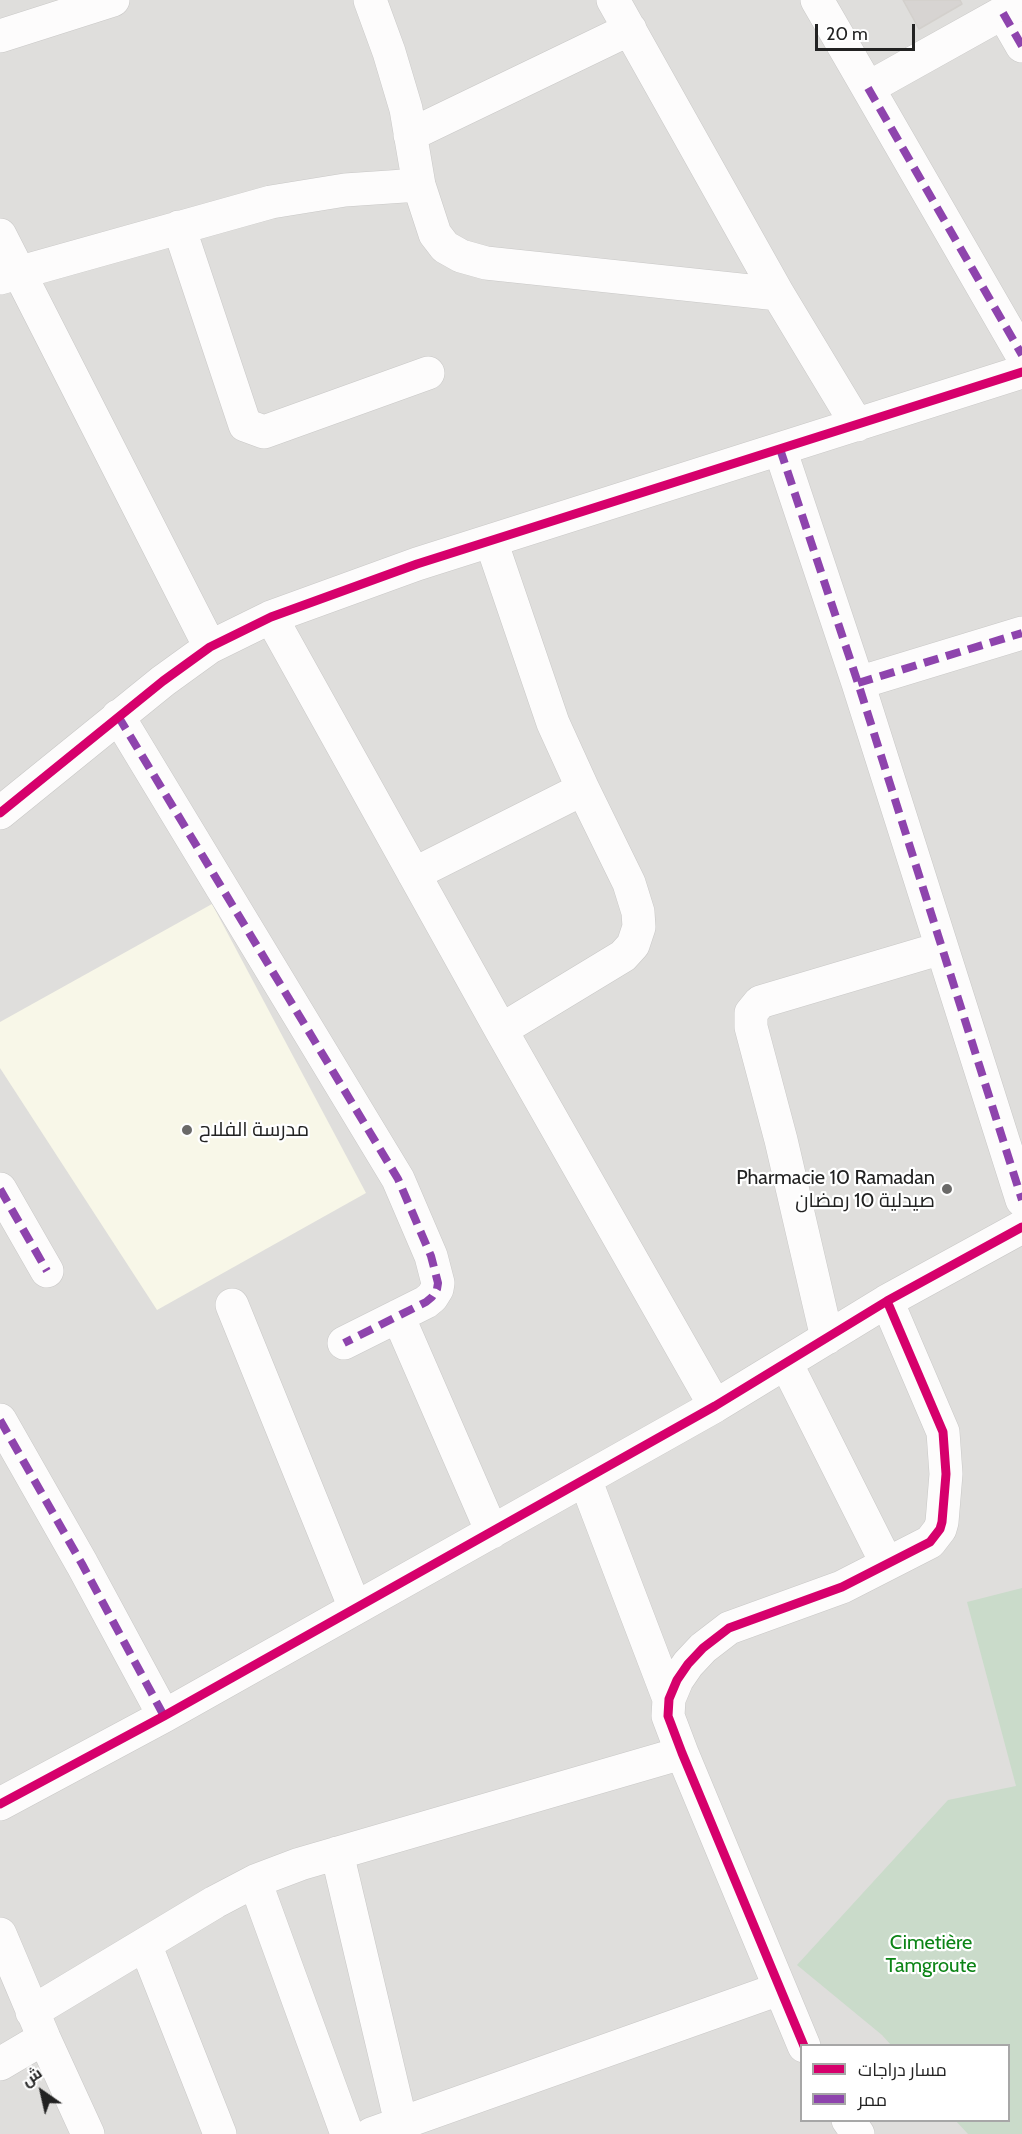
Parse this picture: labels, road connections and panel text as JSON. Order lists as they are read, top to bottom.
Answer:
{
  "parks": ["Cimetière Tamgroute"],
  "places": ["مدرسة الفلاح", "Pharmacie 10 Ramadan صيدلية 10 رمضان"],
  "legend": ["مسار دراجات", "ممر"],
  "scale_bar": "20 m",
  "north": "top left"
}
